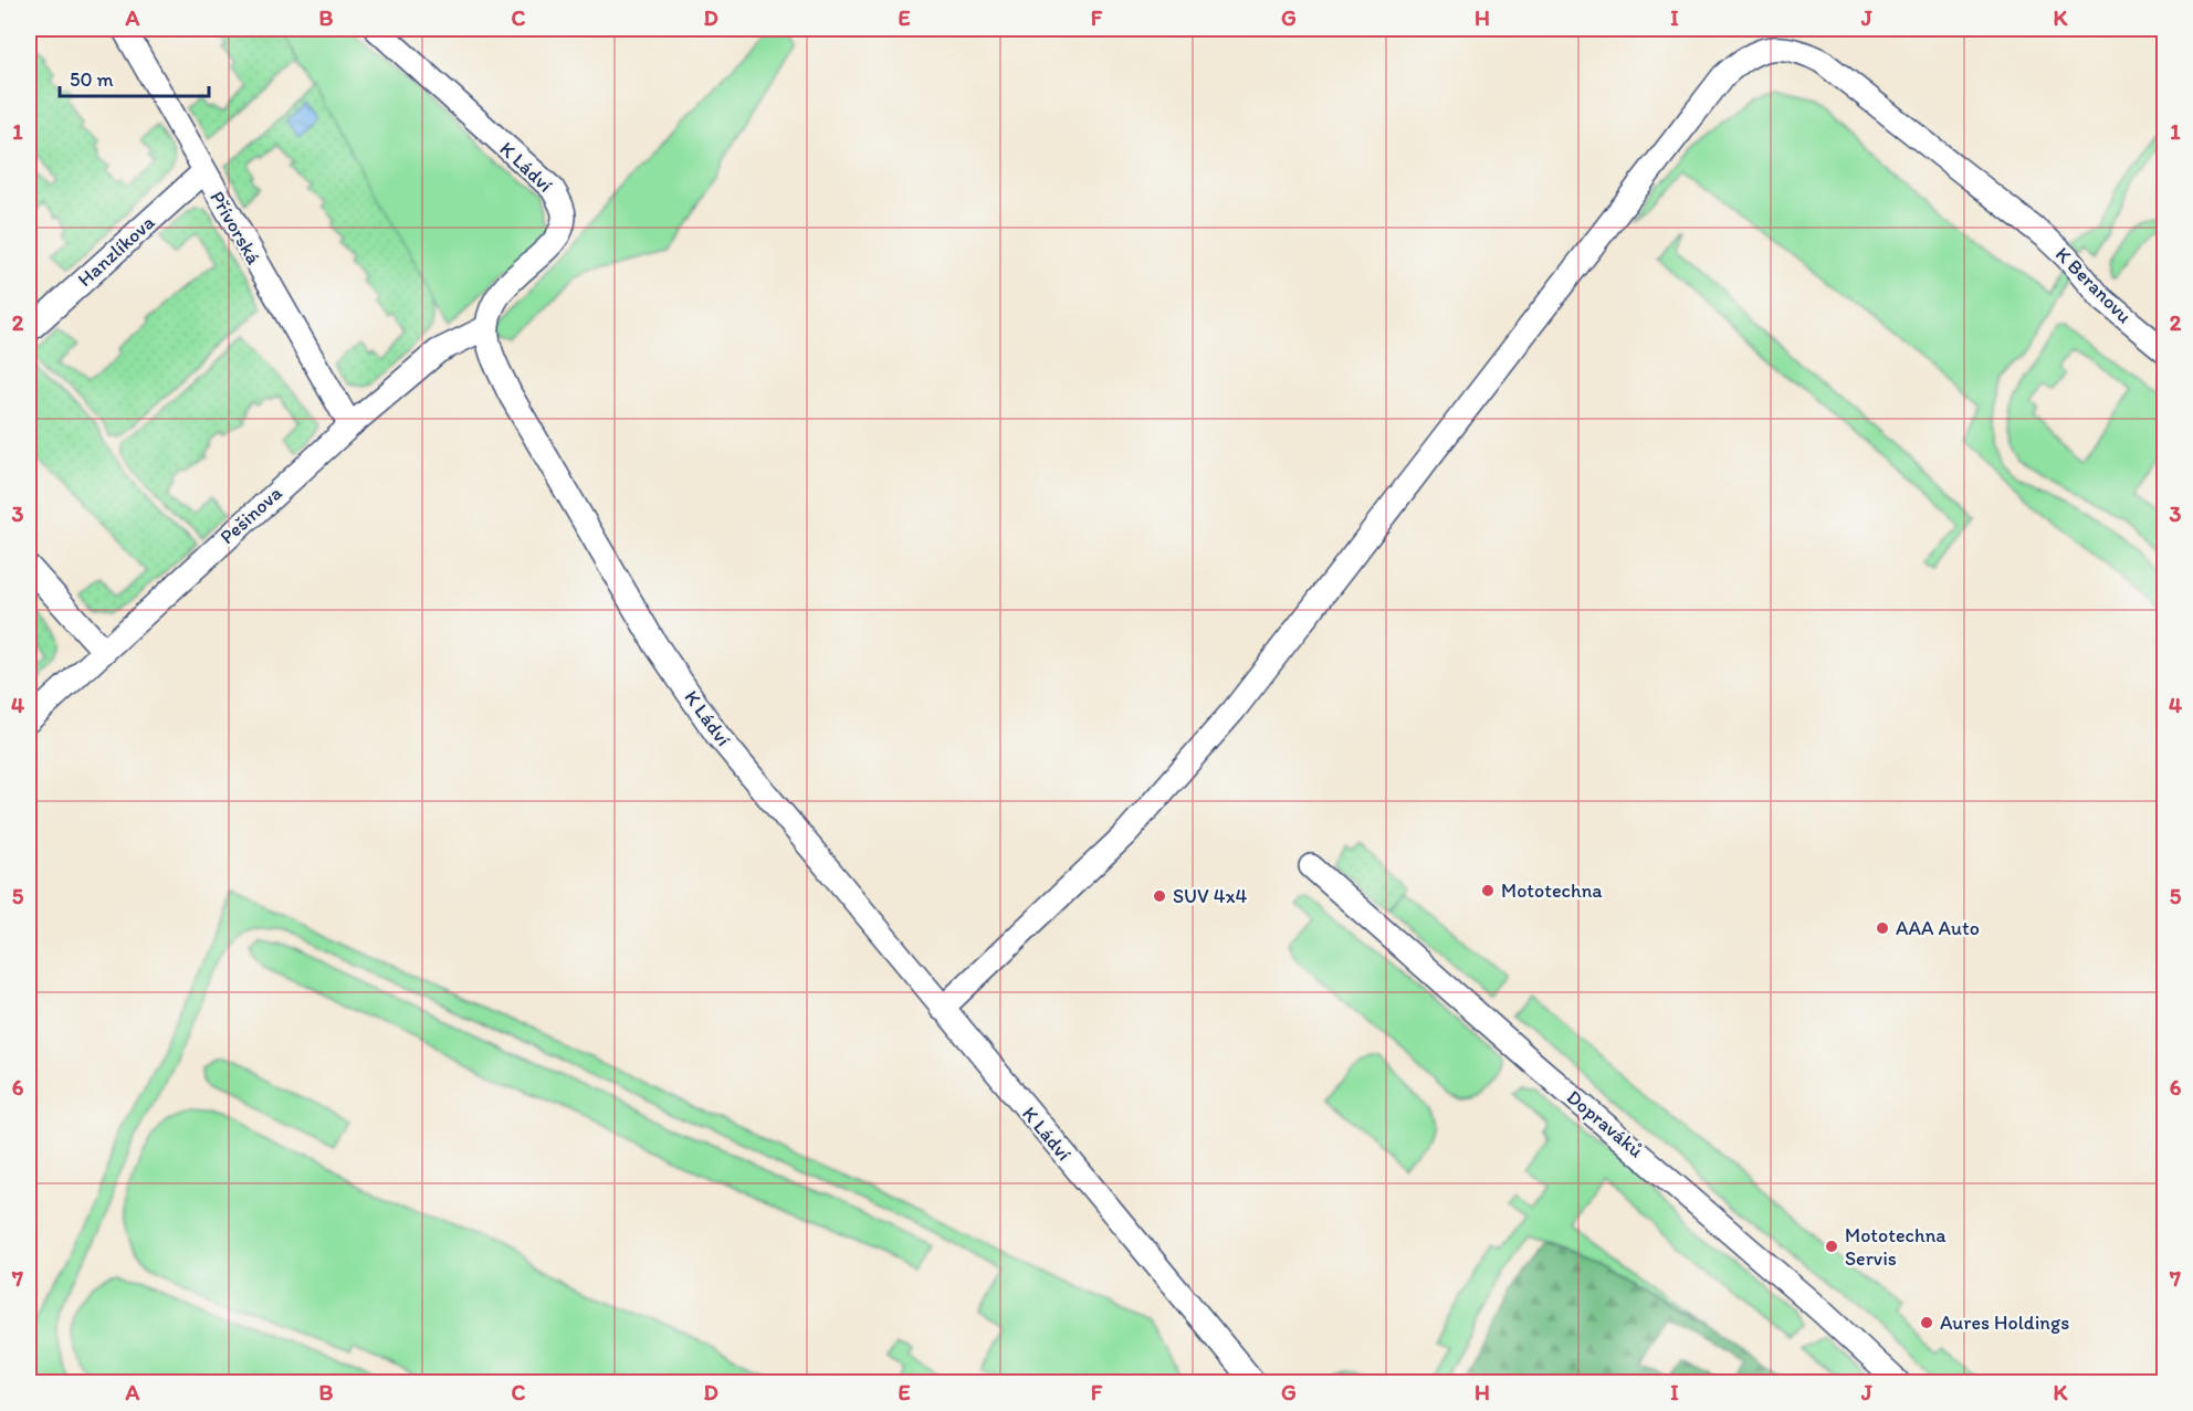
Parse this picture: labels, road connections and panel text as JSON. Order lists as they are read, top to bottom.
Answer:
{
  "streets": {
    "street": [
      "K Ládví",
      "Přívorská",
      "Hanzlíkova",
      "K Beranovu",
      "Pešinova",
      "Dopraváků"
    ]
  },
  "crossings": [
    ["K Ládví", "K Beranovu"],
    ["K Ládví", "Pešinova"],
    ["Přívorská", "Hanzlíkova"],
    ["Přívorská", "Pešinova"]
  ],
  "places": [
    "Mototechna",
    "SUV 4x4",
    "AAA Auto",
    "Mototechna Servis",
    "Aures Holdings"
  ],
  "scale_bar": "50 m",
  "grid": {
    "columns": [
      "A",
      "B",
      "C",
      "D",
      "E",
      "F",
      "G",
      "H",
      "I",
      "J",
      "K"
    ],
    "rows": [
      "1",
      "2",
      "3",
      "4",
      "5",
      "6",
      "7"
    ]
  }
}
